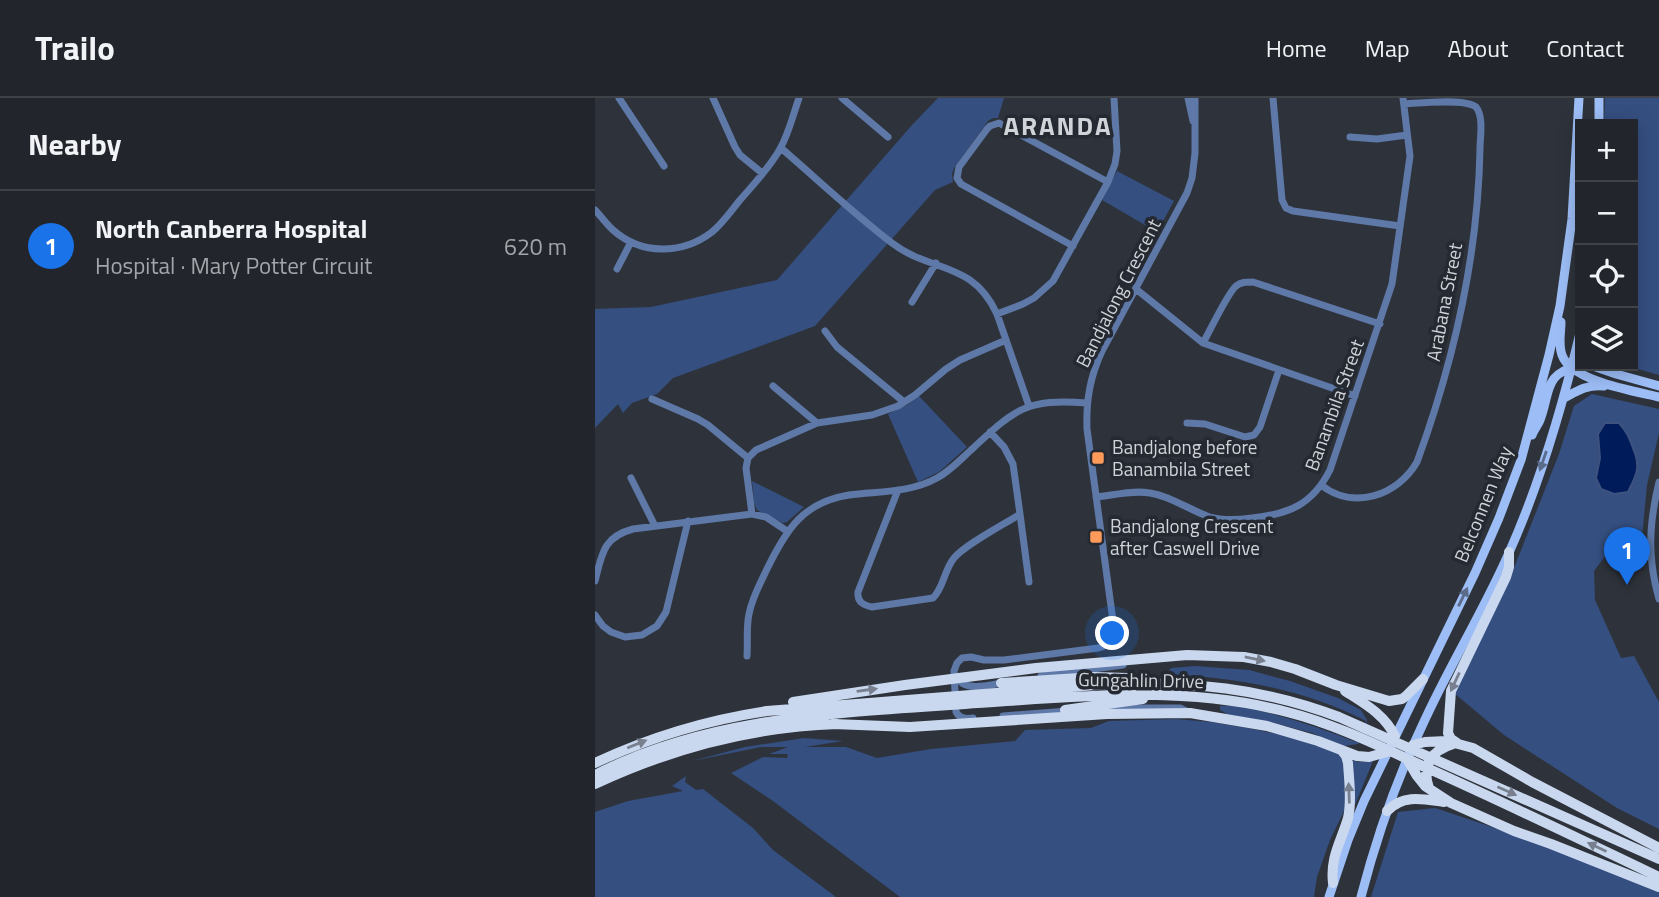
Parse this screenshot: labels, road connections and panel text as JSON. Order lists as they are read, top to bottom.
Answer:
{
  "streets": {
    "highway": ["Gungahlin Drive"],
    "main road": ["Belconnen Way"],
    "street": ["Bandjalong Crescent", "Arabana Street", "Banambila Street"]
  },
  "crossings": [
    ["Bandjalong Crescent", "Banambila Street"],
    ["Arabana Street", "Banambila Street"]
  ],
  "districts": ["ARANDA"],
  "places": {
    "transit": ["Bandjalong before Banambila Street", "Bandjalong Crescent after Caswell Drive"]
  },
  "page": {
    "header": "Trailo",
    "nav": [
      "Home",
      "Map",
      "About",
      "Contact"
    ],
    "heading": "Nearby",
    "map_buttons": ["+", "−"],
    "list": [
      {
        "mark": "1",
        "name": "North Canberra Hospital",
        "note": "Hospital · Mary Potter Circuit",
        "value": "620 m"
      }
    ],
    "pins": "1"
  }
}
